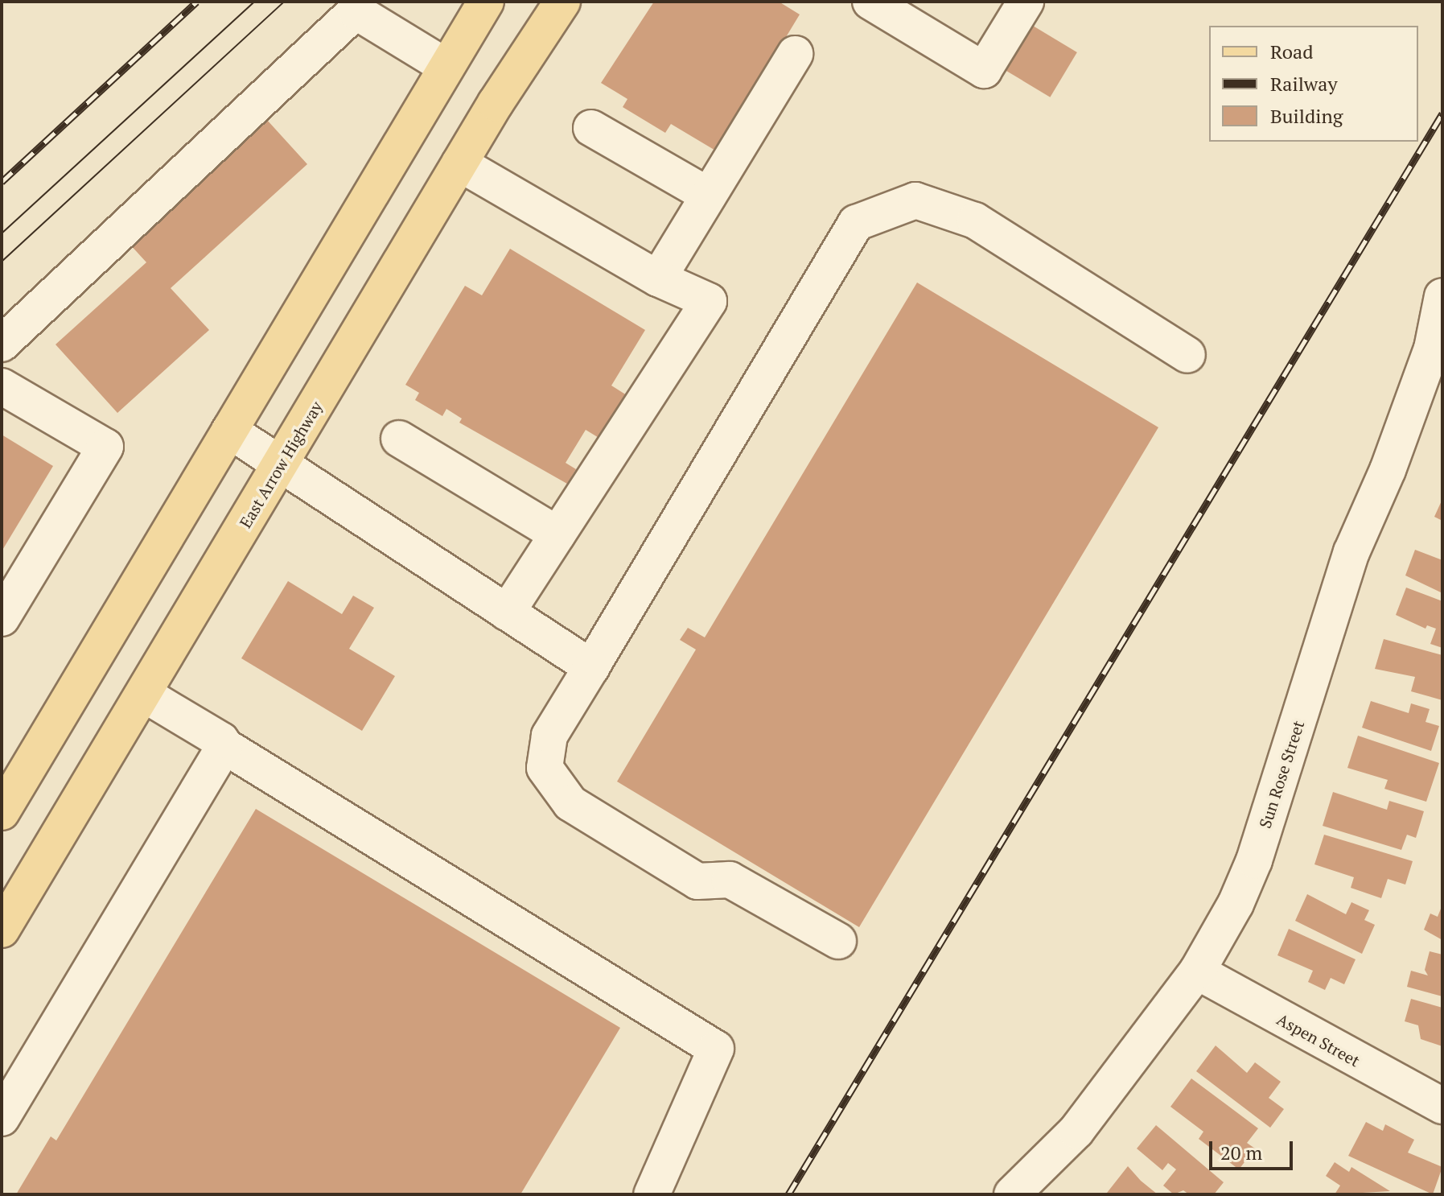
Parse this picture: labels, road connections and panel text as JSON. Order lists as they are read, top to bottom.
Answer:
{
  "streets": {
    "main road": ["East Arrow Highway"],
    "street": ["Sun Rose Street", "Aspen Street"]
  },
  "crossings": [
    ["Sun Rose Street", "Aspen Street"]
  ],
  "legend": ["Road", "Railway", "Building"],
  "scale_bar": "20 m"
}
